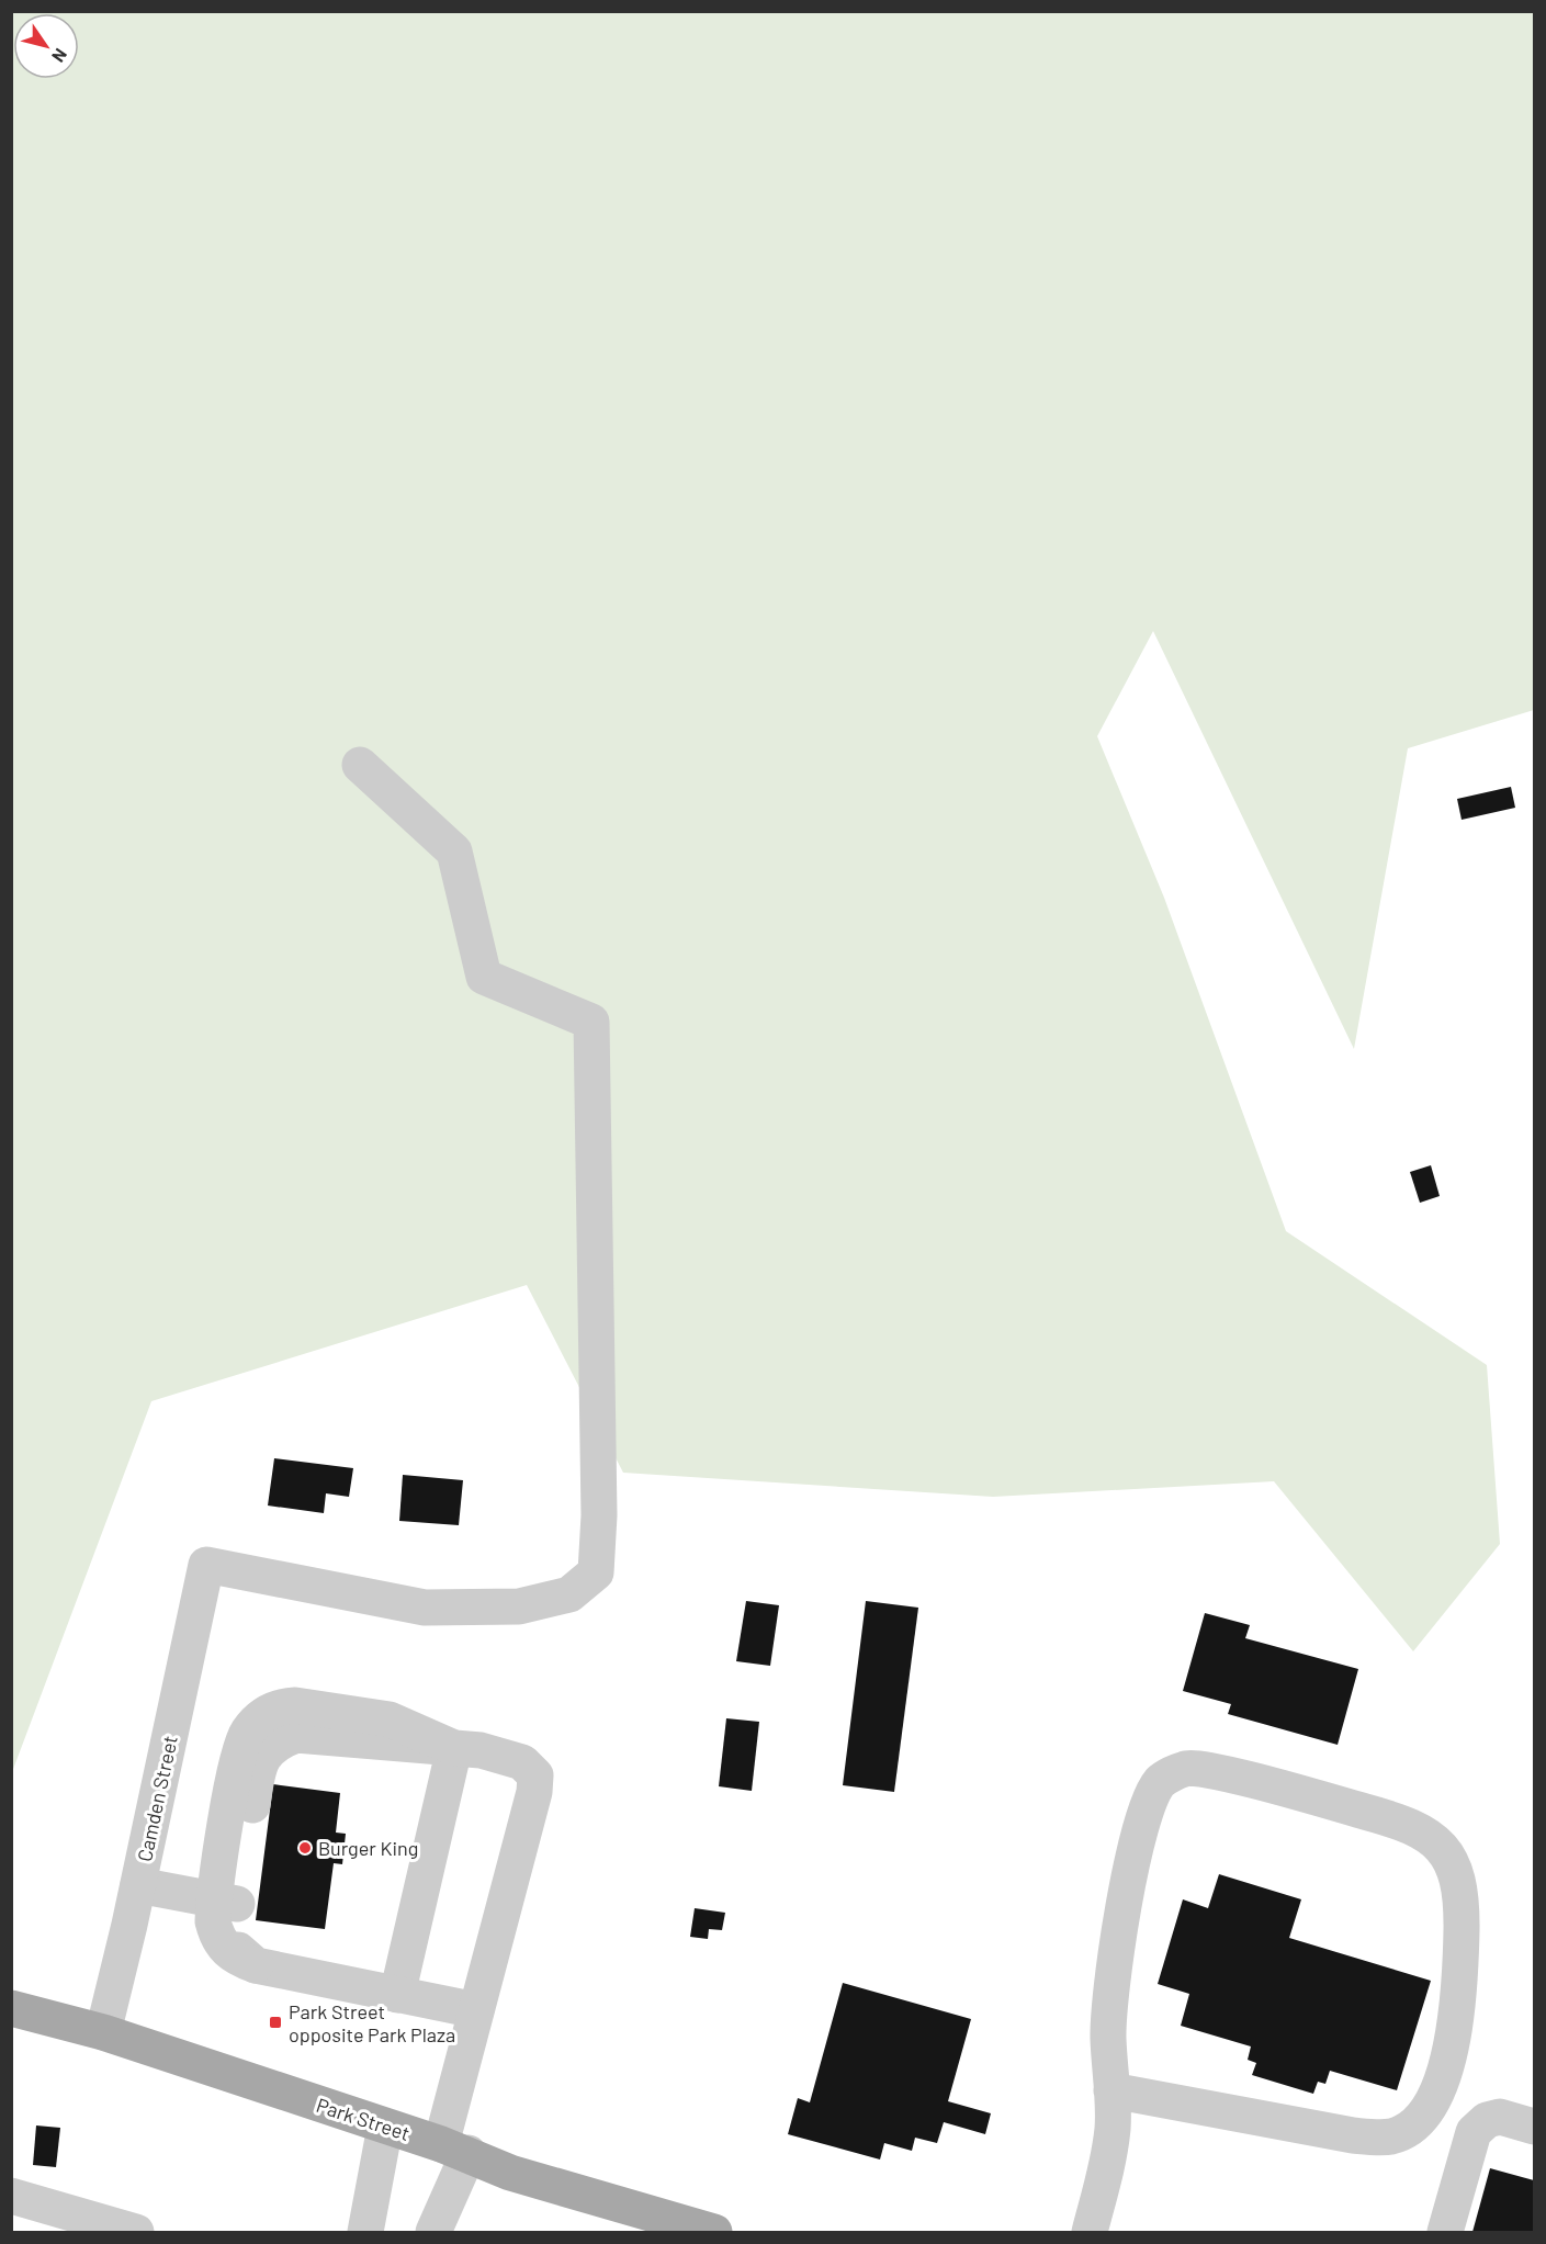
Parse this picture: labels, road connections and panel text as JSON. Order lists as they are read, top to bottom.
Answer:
{
  "streets": {
    "main road": ["Park Street"],
    "street": ["Camden Street"]
  },
  "crossings": [
    ["Camden Street", "Park Street"]
  ],
  "places": {
    "other": ["Burger King"],
    "transit": ["Park Street opposite Park Plaza"]
  },
  "north": "bottom right"
}
